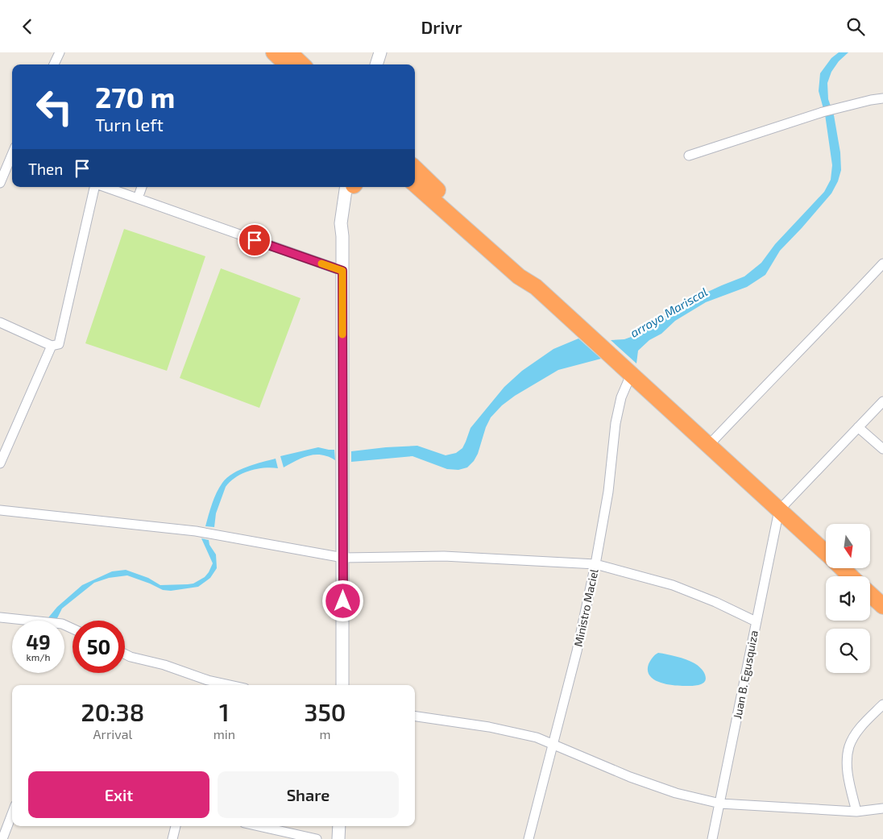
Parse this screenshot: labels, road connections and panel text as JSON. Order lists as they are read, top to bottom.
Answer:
{
  "streets": {
    "street": ["Ministro Maciel", "Juan B. Egusquiza"]
  },
  "water": ["arroyo Mariscal"],
  "north": "bottom",
  "page": {
    "header": "Drivr",
    "turn": ["270 m", "Turn left"],
    "then": "Then",
    "speed": "49 km/h",
    "limit": "50",
    "eta": [
      "20:38",
      "Arrival",
      "1",
      "min",
      "350",
      "m"
    ],
    "buttons": ["Exit", "Share"]
  }
}
